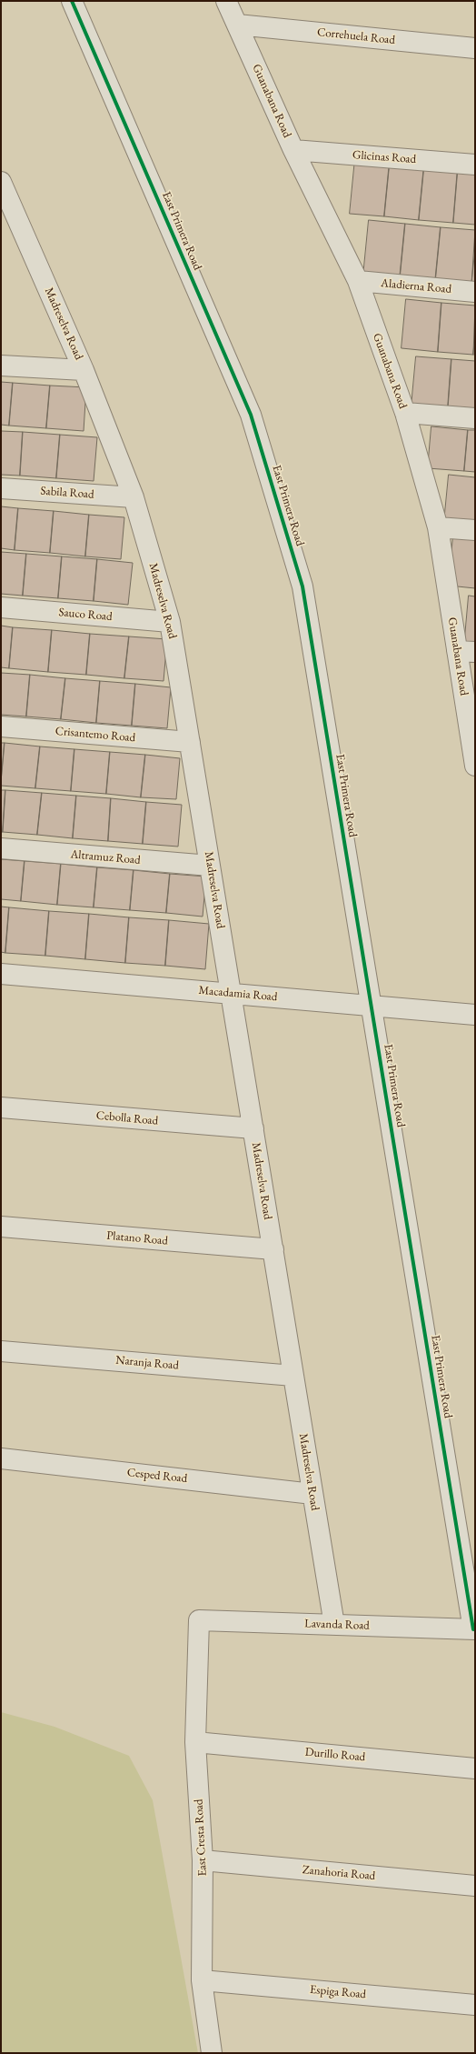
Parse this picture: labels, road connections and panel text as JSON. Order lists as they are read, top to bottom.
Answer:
{
  "streets": {
    "street": [
      "Correhuela Road",
      "Guanabana Road",
      "Glicinas Road",
      "East Primera Road",
      "Aladierna Road",
      "Madreselva Road",
      "Sabila Road",
      "Sauco Road",
      "Crisantemo Road",
      "Altramuz Road",
      "Macadamia Road",
      "Cebolla Road",
      "Platano Road",
      "Naranja Road",
      "Cesped Road",
      "Lavanda Road",
      "Durillo Road",
      "East Cresta Road",
      "Zanahoria Road",
      "Espiga Road"
    ]
  },
  "crossings": [
    ["Correhuela Road", "Guanabana Road"],
    ["Guanabana Road", "Glicinas Road"],
    ["Guanabana Road", "Aladierna Road"],
    ["East Primera Road", "Macadamia Road"],
    ["East Primera Road", "Lavanda Road"],
    ["Madreselva Road", "Sabila Road"],
    ["Madreselva Road", "Sauco Road"],
    ["Madreselva Road", "Crisantemo Road"],
    ["Madreselva Road", "Altramuz Road"],
    ["Madreselva Road", "Macadamia Road"],
    ["Madreselva Road", "Cebolla Road"],
    ["Madreselva Road", "Platano Road"],
    ["Madreselva Road", "Naranja Road"],
    ["Madreselva Road", "Cesped Road"],
    ["Madreselva Road", "Lavanda Road"],
    ["Lavanda Road", "East Cresta Road"],
    ["Durillo Road", "East Cresta Road"],
    ["East Cresta Road", "Zanahoria Road"],
    ["East Cresta Road", "Espiga Road"]
  ]
}
